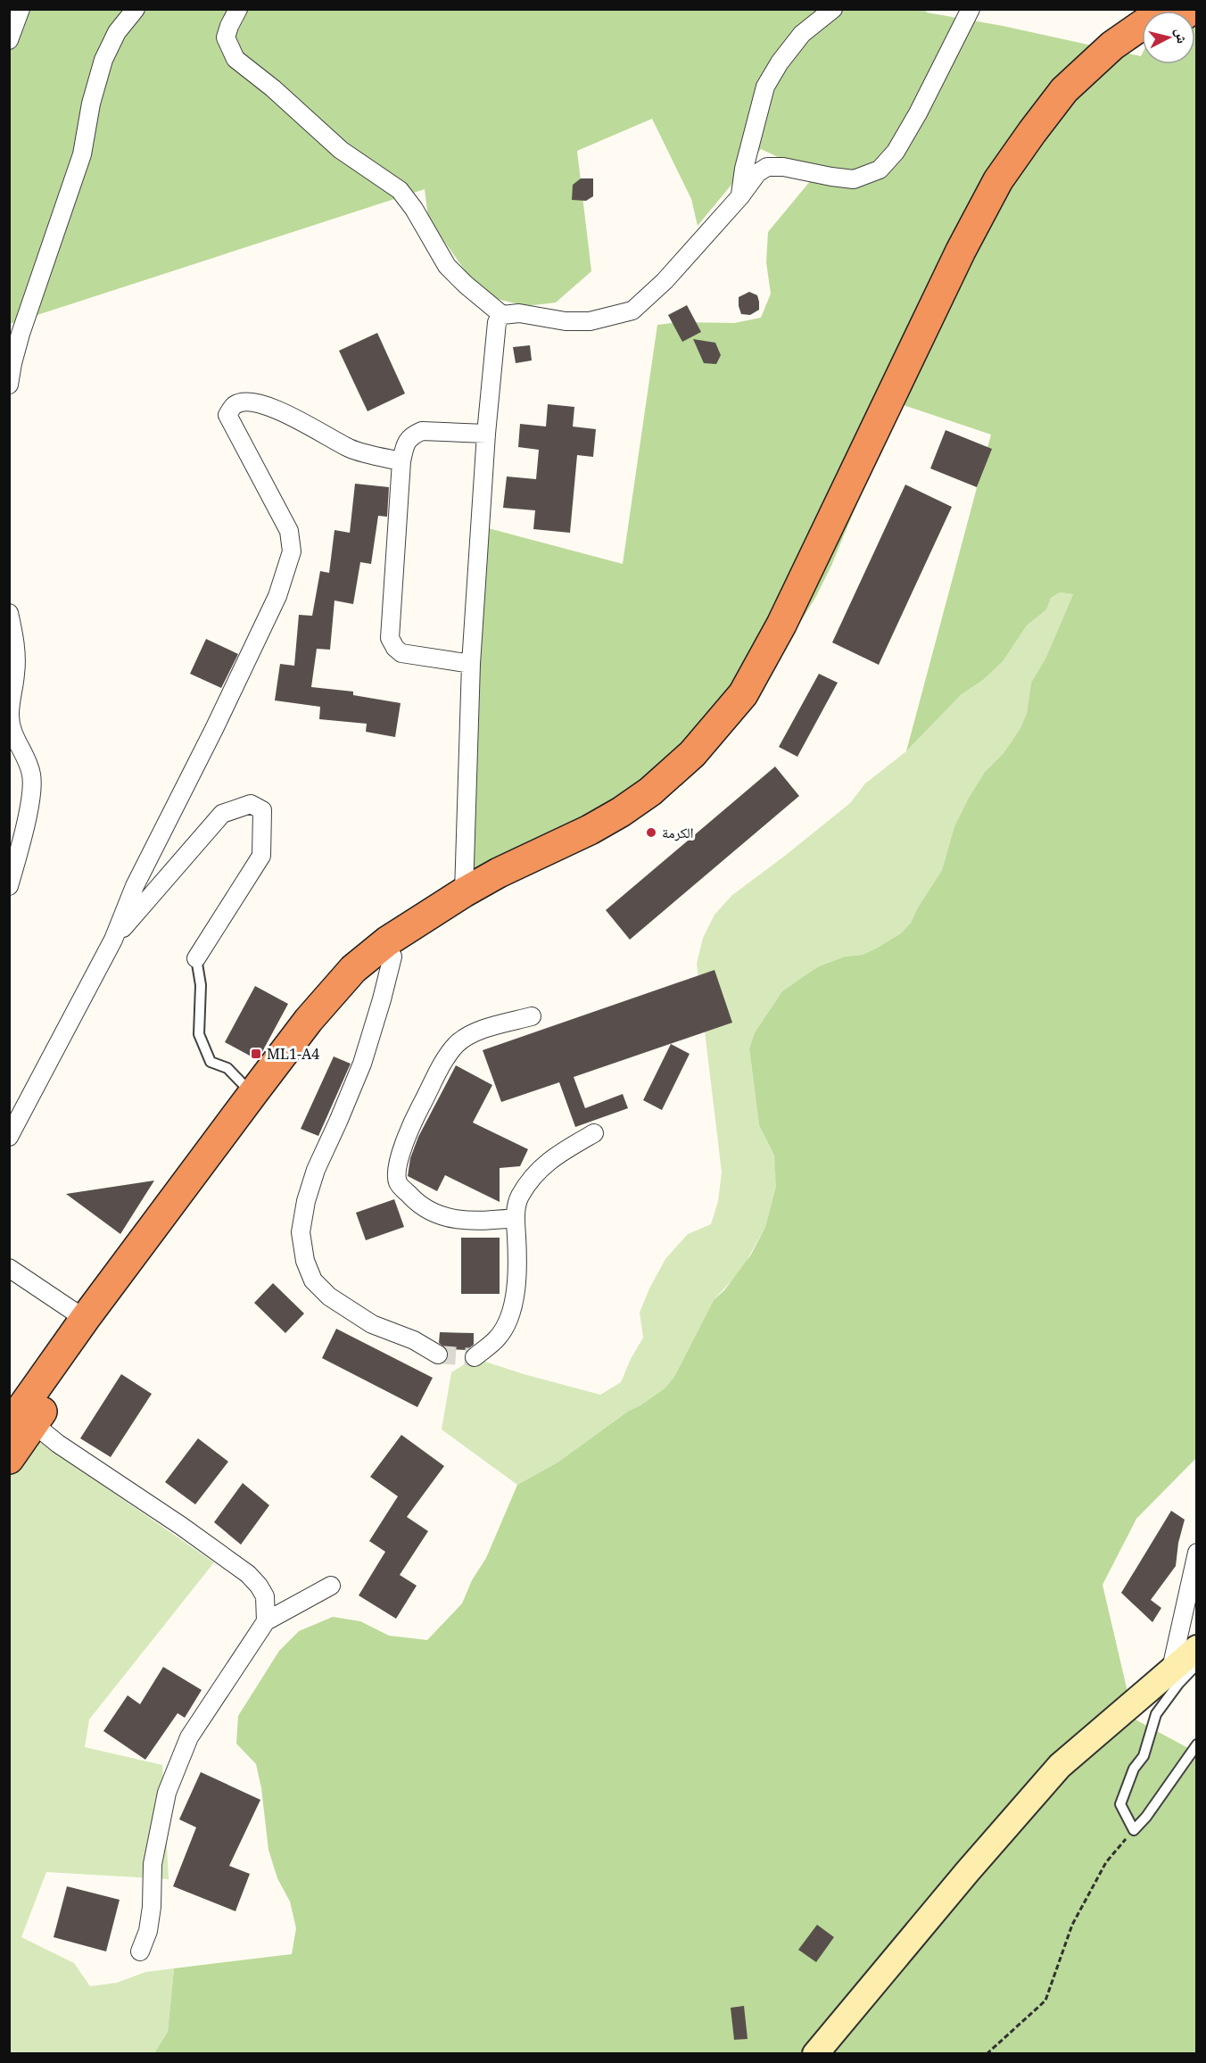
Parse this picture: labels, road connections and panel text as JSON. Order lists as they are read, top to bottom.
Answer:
{
  "places": {
    "other": ["الكرمة"],
    "transit": ["ML1-A4"]
  },
  "north": "right"
}
